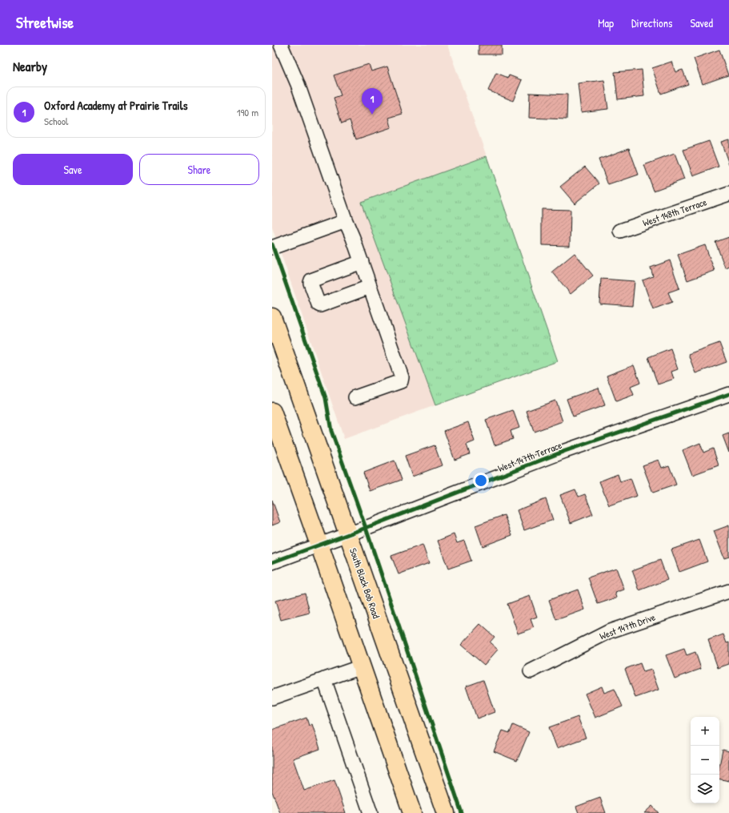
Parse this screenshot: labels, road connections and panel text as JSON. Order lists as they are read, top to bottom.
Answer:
{
  "streets": {
    "main road": ["South Black Bob Road"],
    "street": ["West 148th Terrace", "West 147th Terrace", "West 147th Drive"]
  },
  "crossings": [
    ["West 147th Terrace", "South Black Bob Road"]
  ],
  "page": {
    "header": "Streetwise",
    "nav": ["Map", "Directions", "Saved"],
    "heading": "Nearby",
    "list": [
      {
        "mark": "1",
        "name": "Oxford Academy at Prairie Trails",
        "note": "School",
        "value": "190 m"
      }
    ],
    "pins": "1",
    "buttons": ["Save", "Share"],
    "map_buttons": ["+", "−"]
  }
}
